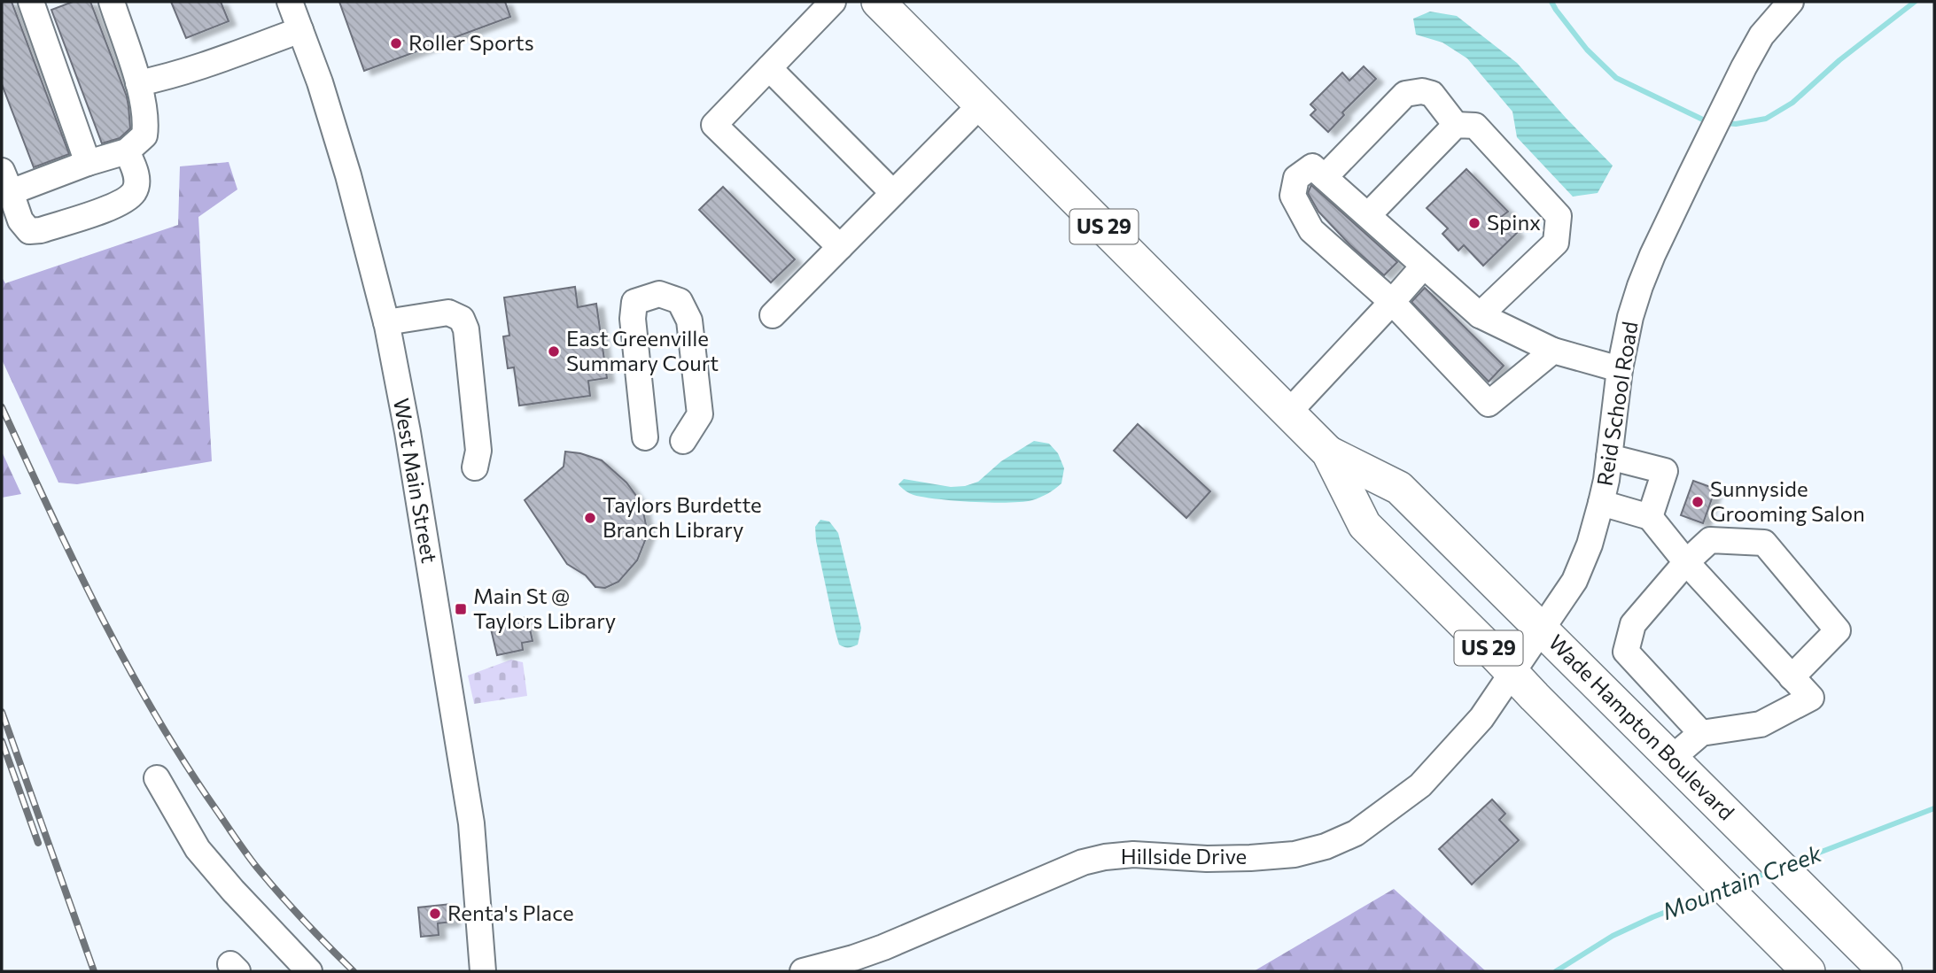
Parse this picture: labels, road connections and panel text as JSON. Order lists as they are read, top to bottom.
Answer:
{
  "streets": {
    "main road": ["US 29", "Wade Hampton Boulevard"],
    "street": ["Reid School Road", "West Main Street", "Hillside Drive"]
  },
  "crossings": [
    ["Reid School Road", "Wade Hampton Boulevard"],
    ["Reid School Road", "Hillside Drive"],
    ["Wade Hampton Boulevard", "Hillside Drive"]
  ],
  "water": ["Mountain Creek"],
  "places": {
    "other": [
      "Roller Sports",
      "Spinx",
      "East Greenville Summary Court",
      "Sunnyside Grooming Salon",
      "Taylors Burdette Branch Library",
      "Renta's Place"
    ],
    "transit": ["Main St @ Taylors Library"]
  }
}
